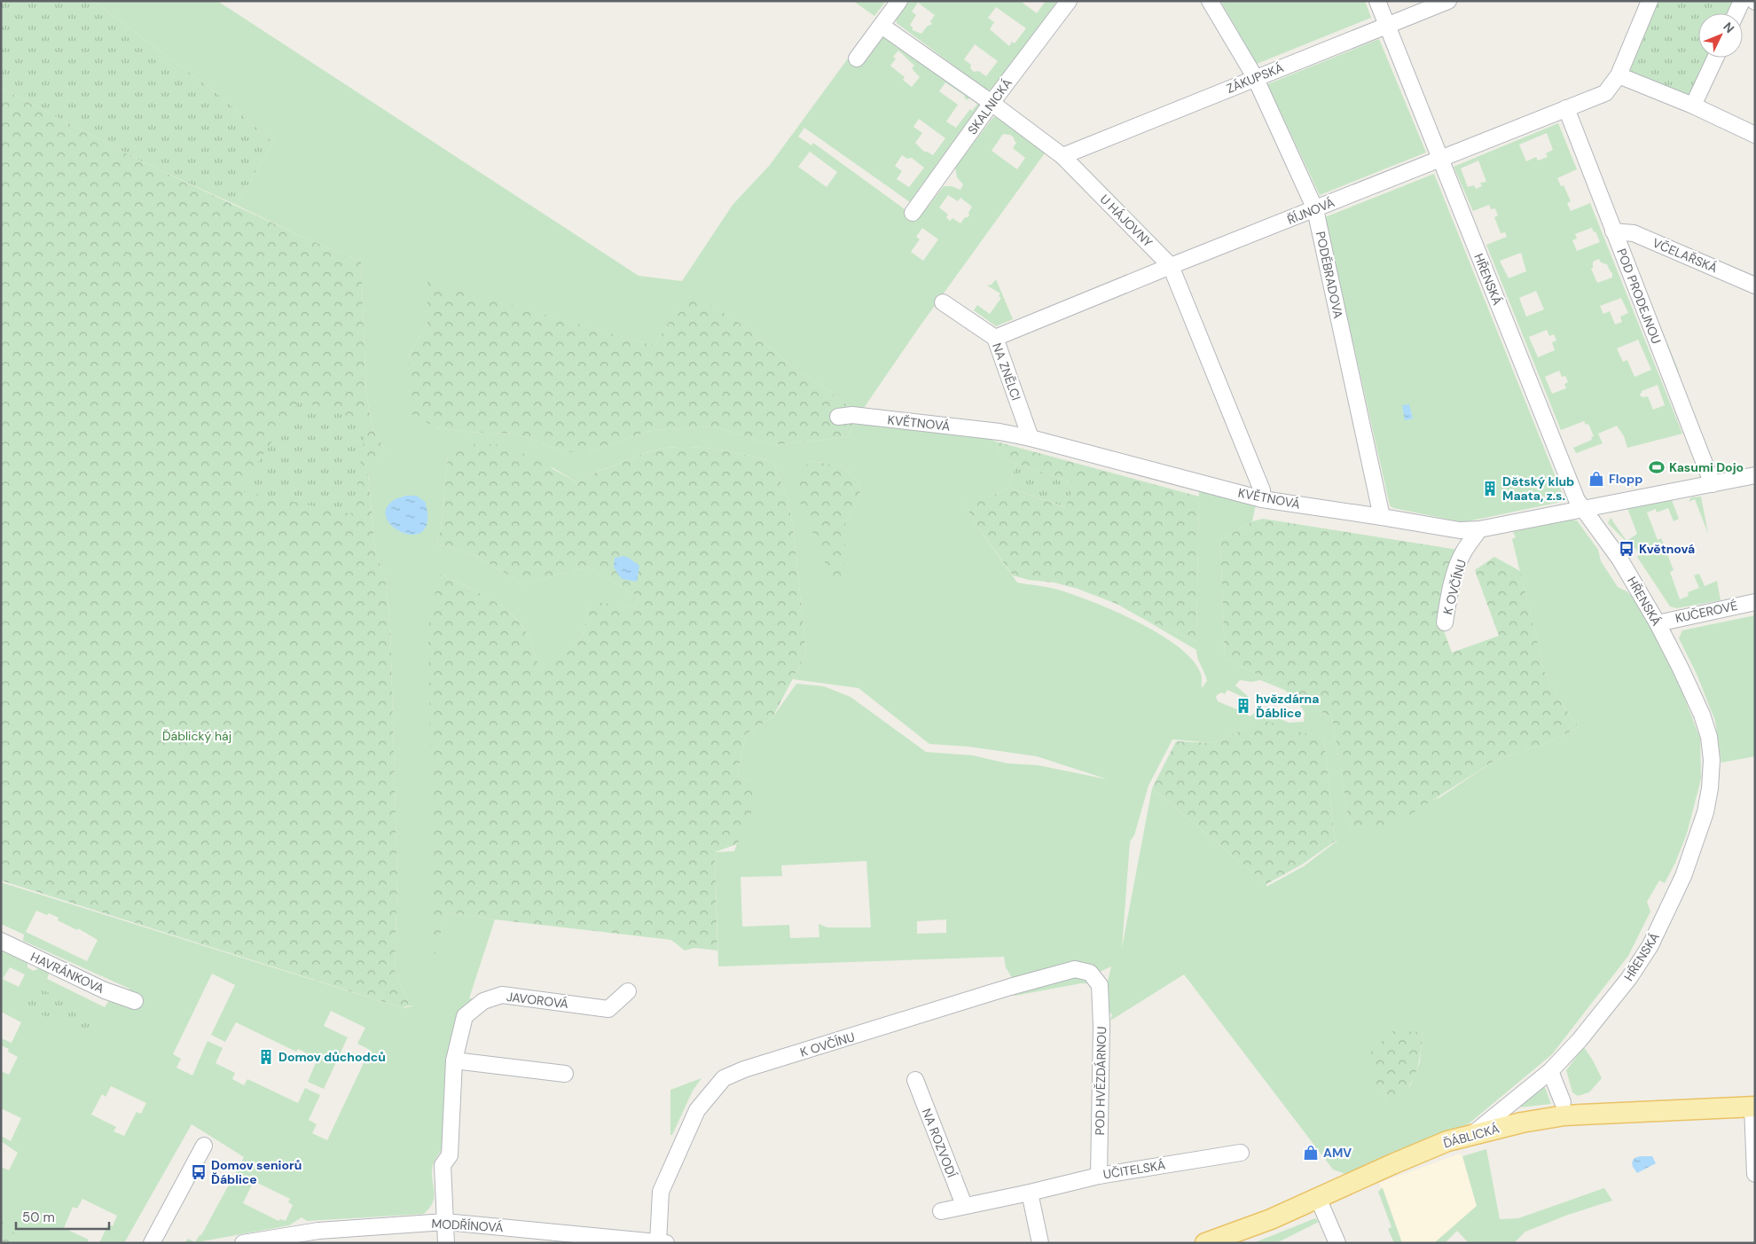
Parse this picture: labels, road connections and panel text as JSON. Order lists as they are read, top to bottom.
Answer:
{
  "streets": {
    "main road": ["ĎÁBLICKÁ"],
    "street": [
      "ZÁKUPSKÁ",
      "SKALNICKÁ",
      "ŘÍJNOVÁ",
      "U HÁJOVNY",
      "VČELAŘSKÁ",
      "PODĚBRADOVA",
      "HŘENSKÁ",
      "POD PRODEJNOU",
      "NA ZNĚLCI",
      "KVĚTNOVÁ",
      "K OVČÍNU",
      "KUČEROVÉ",
      "HAVRÁNKOVA",
      "JAVOROVÁ",
      "POD HVĚZDÁRNOU",
      "NA ROZVODÍ",
      "UČITELSKÁ",
      "MODŘÍNOVÁ"
    ]
  },
  "crossings": [
    ["ZÁKUPSKÁ", "U HÁJOVNY"],
    ["ZÁKUPSKÁ", "PODĚBRADOVA"],
    ["ZÁKUPSKÁ", "HŘENSKÁ"],
    ["SKALNICKÁ", "U HÁJOVNY"],
    ["ŘÍJNOVÁ", "U HÁJOVNY"],
    ["ŘÍJNOVÁ", "PODĚBRADOVA"],
    ["ŘÍJNOVÁ", "HŘENSKÁ"],
    ["ŘÍJNOVÁ", "POD PRODEJNOU"],
    ["ŘÍJNOVÁ", "NA ZNĚLCI"],
    ["U HÁJOVNY", "KVĚTNOVÁ"],
    ["VČELAŘSKÁ", "POD PRODEJNOU"],
    ["PODĚBRADOVA", "KVĚTNOVÁ"],
    ["HŘENSKÁ", "KVĚTNOVÁ"],
    ["HŘENSKÁ", "KUČEROVÉ"],
    ["HŘENSKÁ", "ĎÁBLICKÁ"],
    ["POD PRODEJNOU", "KVĚTNOVÁ"],
    ["NA ZNĚLCI", "KVĚTNOVÁ"],
    ["KVĚTNOVÁ", "K OVČÍNU"],
    ["K OVČÍNU", "POD HVĚZDÁRNOU"],
    ["K OVČÍNU", "MODŘÍNOVÁ"],
    ["JAVOROVÁ", "MODŘÍNOVÁ"],
    ["POD HVĚZDÁRNOU", "UČITELSKÁ"],
    ["NA ROZVODÍ", "UČITELSKÁ"]
  ],
  "parks": ["Ďáblický háj"],
  "places": {
    "sports": ["Kasumi Dojo"],
    "shop": ["Flopp", "AMV"],
    "building": ["Dětský klub Maata, z.s.", "hvězdárna Ďáblice", "Domov důchodců"],
    "bus stop": ["Květnová", "Domov seniorů Ďáblice"]
  },
  "scale_bar": "50 m",
  "north": "top right"
}
